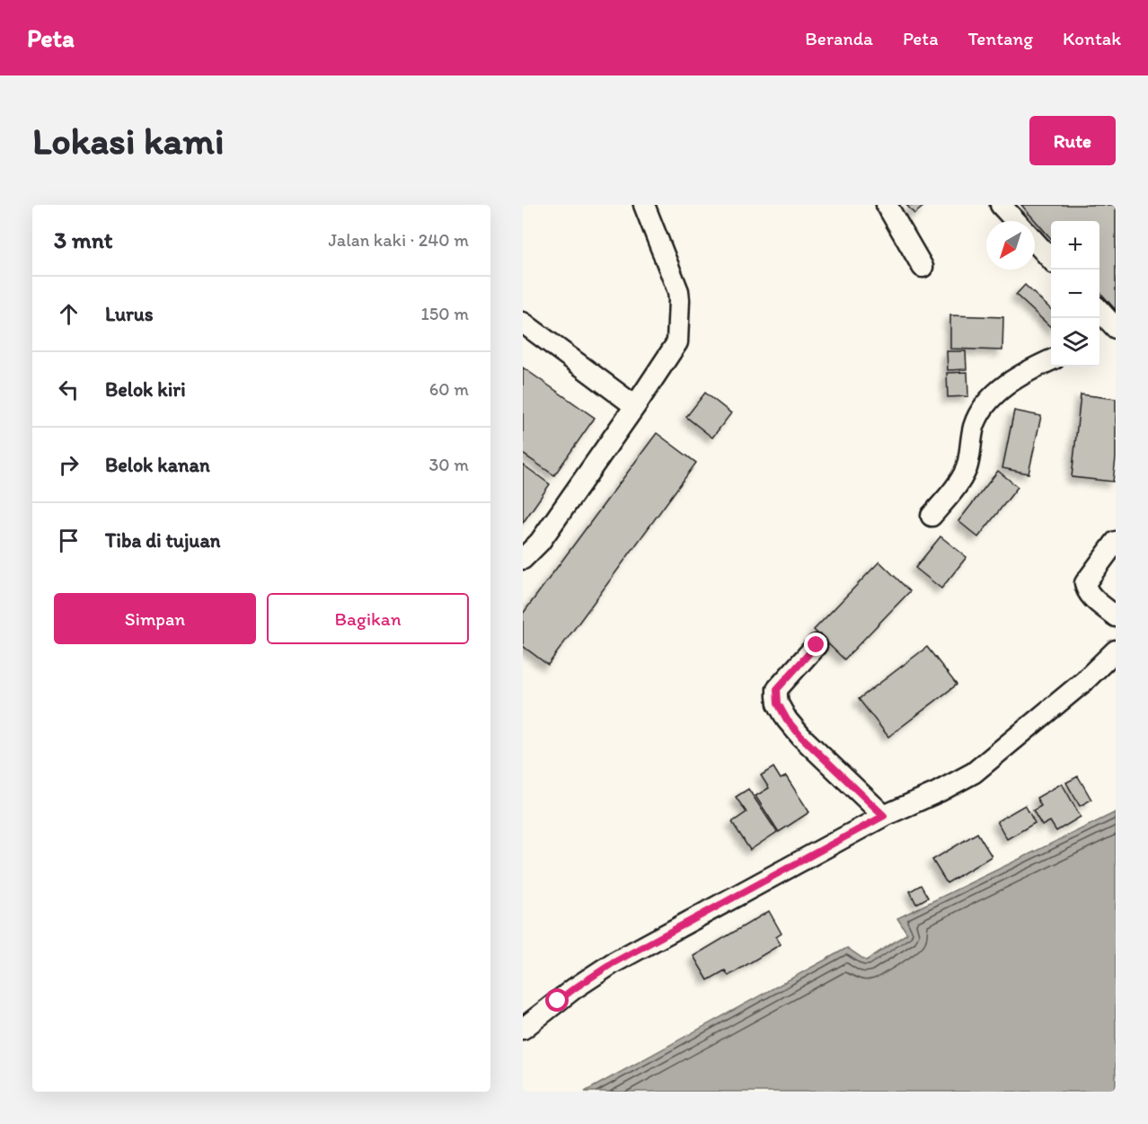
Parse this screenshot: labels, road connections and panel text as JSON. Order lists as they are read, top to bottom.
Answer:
{
  "north": "bottom left",
  "page": {
    "header": "Peta",
    "nav": [
      "Beranda",
      "Peta",
      "Tentang",
      "Kontak"
    ],
    "buttons": [
      "Rute",
      ["Simpan", "Bagikan"]
    ],
    "title": "Lokasi kami",
    "heading": ["3 mnt", "Jalan kaki · 240 m"],
    "map_buttons": ["+", "−"],
    "list": [
      ["Lurus", "150 m"],
      ["Belok kiri", "60 m"],
      ["Belok kanan", "30 m"],
      "Tiba di tujuan"
    ]
  }
}
